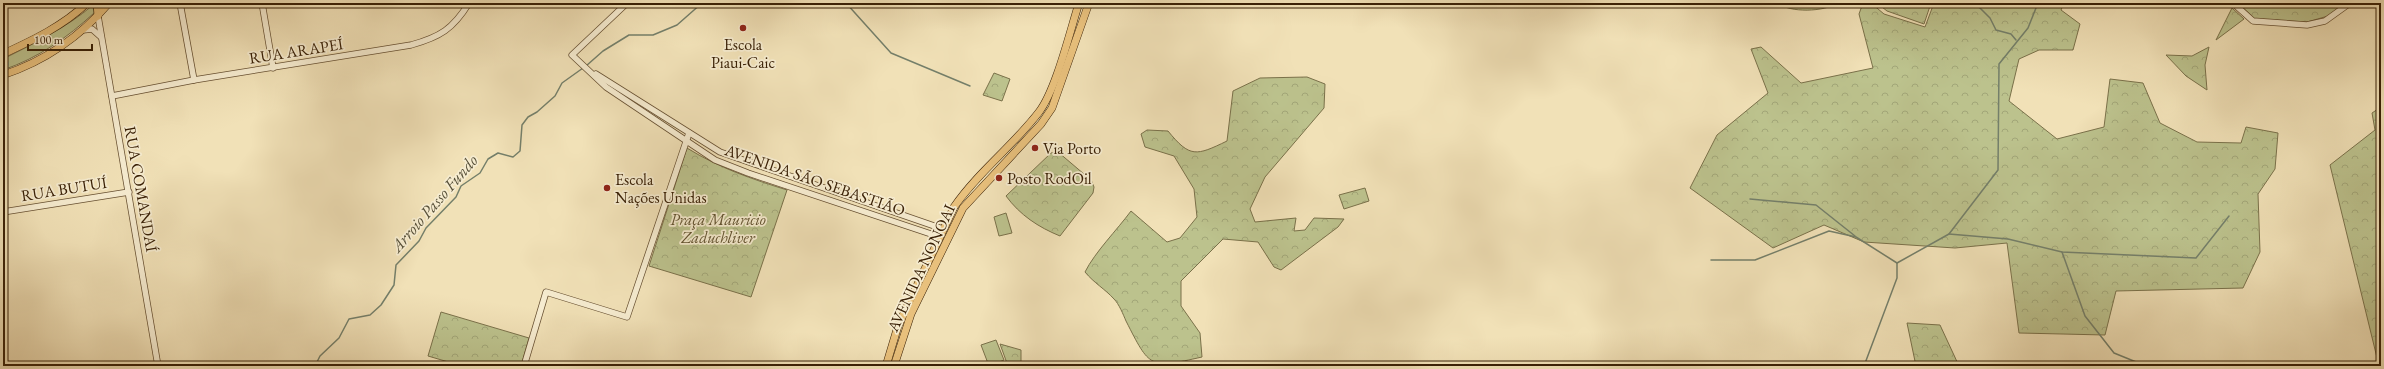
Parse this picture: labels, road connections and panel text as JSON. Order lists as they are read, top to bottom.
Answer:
{
  "streets": {
    "main road": ["AVENIDA NONOAI"],
    "street": [
      "RUA ARAPEÍ",
      "AVENIDA SÃO SEBASTIÃO",
      "RUA BUTUÍ",
      "RUA COMANDAÍ"
    ]
  },
  "crossings": [
    ["RUA ARAPEÍ", "RUA COMANDAÍ"],
    ["AVENIDA SÃO SEBASTIÃO", "AVENIDA NONOAI"],
    ["RUA BUTUÍ", "RUA COMANDAÍ"]
  ],
  "water": ["Arroio Passo Fundo"],
  "parks": ["Praça Mauricio Zaduchliver"],
  "places": [
    "Escola Piaui-Caic",
    "Via Porto",
    "Posto RodOil",
    "Escola Nações Unidas"
  ],
  "scale_bar": "100 m"
}
